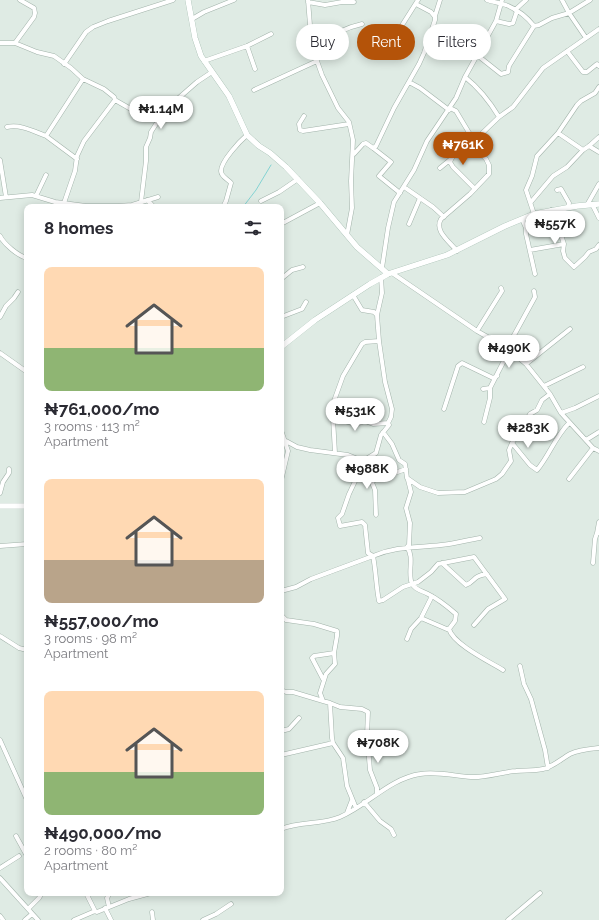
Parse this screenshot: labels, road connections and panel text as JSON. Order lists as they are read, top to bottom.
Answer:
{
  "page": {
    "chip": ["Buy", "Rent", "Filters"],
    "price": [
      "₦1.14M",
      "₦761K",
      "₦557K",
      "₦490K",
      "₦531K",
      "₦283K",
      "₦988K",
      "₦708K"
    ],
    "heading": "8 homes",
    "list": [
      {
        "name": "₦761,000/mo",
        "note": "3 rooms · 113 m² · Apartment"
      },
      {
        "name": "₦557,000/mo",
        "note": "3 rooms · 98 m² · Apartment"
      },
      {
        "name": "₦490,000/mo",
        "note": "2 rooms · 80 m² · Apartment"
      }
    ]
  }
}
